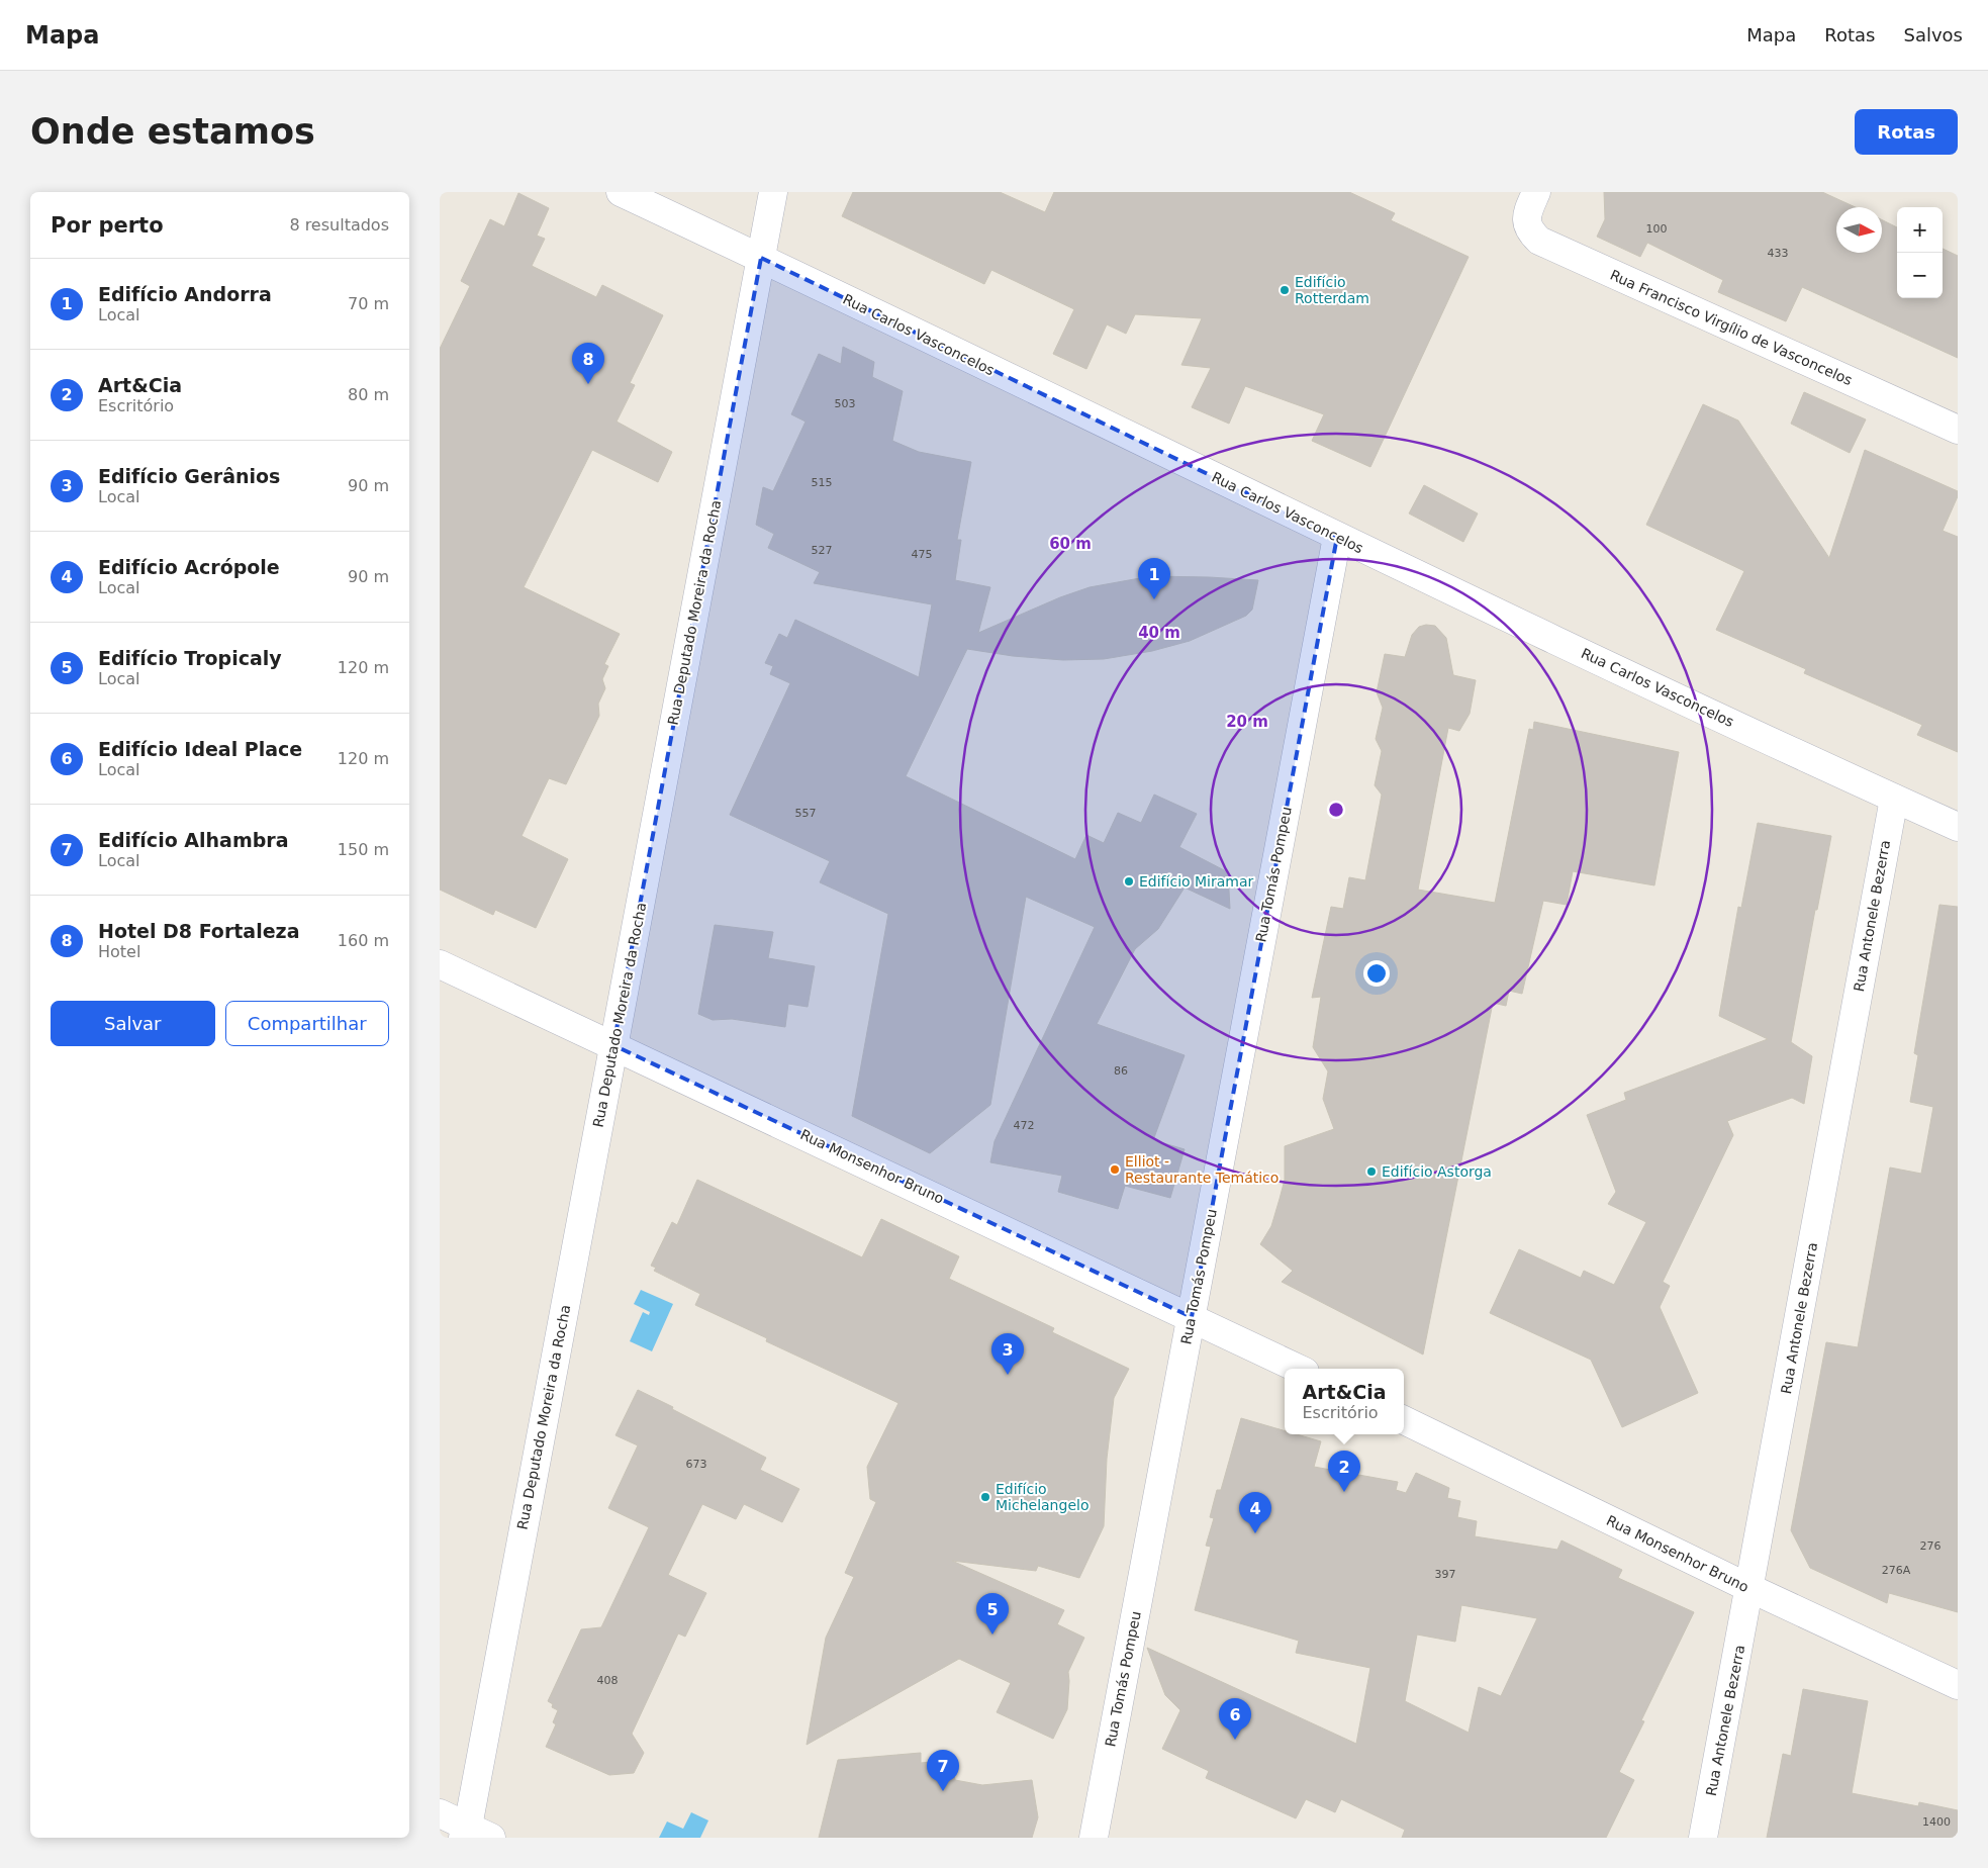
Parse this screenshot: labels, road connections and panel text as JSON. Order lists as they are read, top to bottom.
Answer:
{
  "streets": {
    "street": [
      "Rua Francisco Virgílio de Vasconcelos",
      "Rua Carlos Vasconcelos",
      "Rua Deputado Moreira da Rocha",
      "Rua Tomás Pompeu",
      "Rua Antonele Bezerra",
      "Rua Monsenhor Bruno"
    ]
  },
  "crossings": [
    ["Rua Carlos Vasconcelos", "Rua Deputado Moreira da Rocha"],
    ["Rua Carlos Vasconcelos", "Rua Tomás Pompeu"],
    ["Rua Carlos Vasconcelos", "Rua Antonele Bezerra"],
    ["Rua Deputado Moreira da Rocha", "Rua Monsenhor Bruno"],
    ["Rua Tomás Pompeu", "Rua Monsenhor Bruno"],
    ["Rua Antonele Bezerra", "Rua Monsenhor Bruno"]
  ],
  "places": [
    "Edifício Rotterdam",
    "Edifício Miramar",
    "Elliot - Restaurante Temático",
    "Edifício Astorga",
    "Edifício Michelangelo"
  ],
  "house_numbers": [
    "100",
    "433",
    "503",
    "515",
    "527",
    "475",
    "557",
    "86",
    "472",
    "673",
    "276",
    "276A",
    "397",
    "408",
    "1400"
  ],
  "north": "right",
  "page": {
    "header": "Mapa",
    "nav": ["Mapa", "Rotas", "Salvos"],
    "buttons": [
      "Rotas",
      ["Salvar", "Compartilhar"]
    ],
    "title": "Onde estamos",
    "heading": ["Por perto", "8 resultados"],
    "map_buttons": ["+", "−"],
    "list": [
      {
        "mark": "1",
        "name": "Edifício Andorra",
        "note": "Local",
        "value": "70 m"
      },
      {
        "mark": "2",
        "name": "Art&Cia",
        "note": "Escritório",
        "value": "80 m"
      },
      {
        "mark": "3",
        "name": "Edifício Gerânios",
        "note": "Local",
        "value": "90 m"
      },
      {
        "mark": "4",
        "name": "Edifício Acrópole",
        "note": "Local",
        "value": "90 m"
      },
      {
        "mark": "5",
        "name": "Edifício Tropicaly",
        "note": "Local",
        "value": "120 m"
      },
      {
        "mark": "6",
        "name": "Edifício Ideal Place",
        "note": "Local",
        "value": "120 m"
      },
      {
        "mark": "7",
        "name": "Edifício Alhambra",
        "note": "Local",
        "value": "150 m"
      },
      {
        "mark": "8",
        "name": "Hotel D8 Fortaleza",
        "note": "Hotel",
        "value": "160 m"
      }
    ],
    "pins": [
      "8",
      "1",
      "3",
      "2",
      "4",
      "5",
      "6",
      "7"
    ],
    "popup": ["Art&Cia", "Escritório"]
  },
  "rings": ["60 m", "40 m", "20 m"]
}
